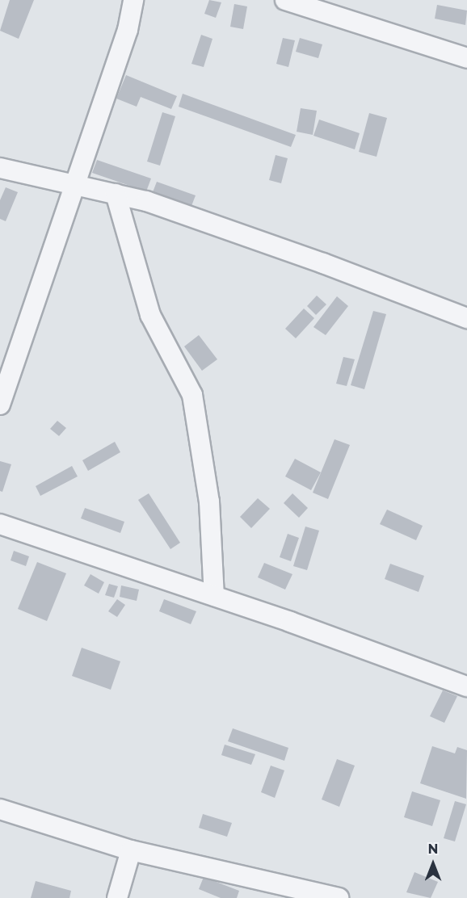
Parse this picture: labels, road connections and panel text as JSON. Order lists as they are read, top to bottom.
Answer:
{
  "north": "top"
}
